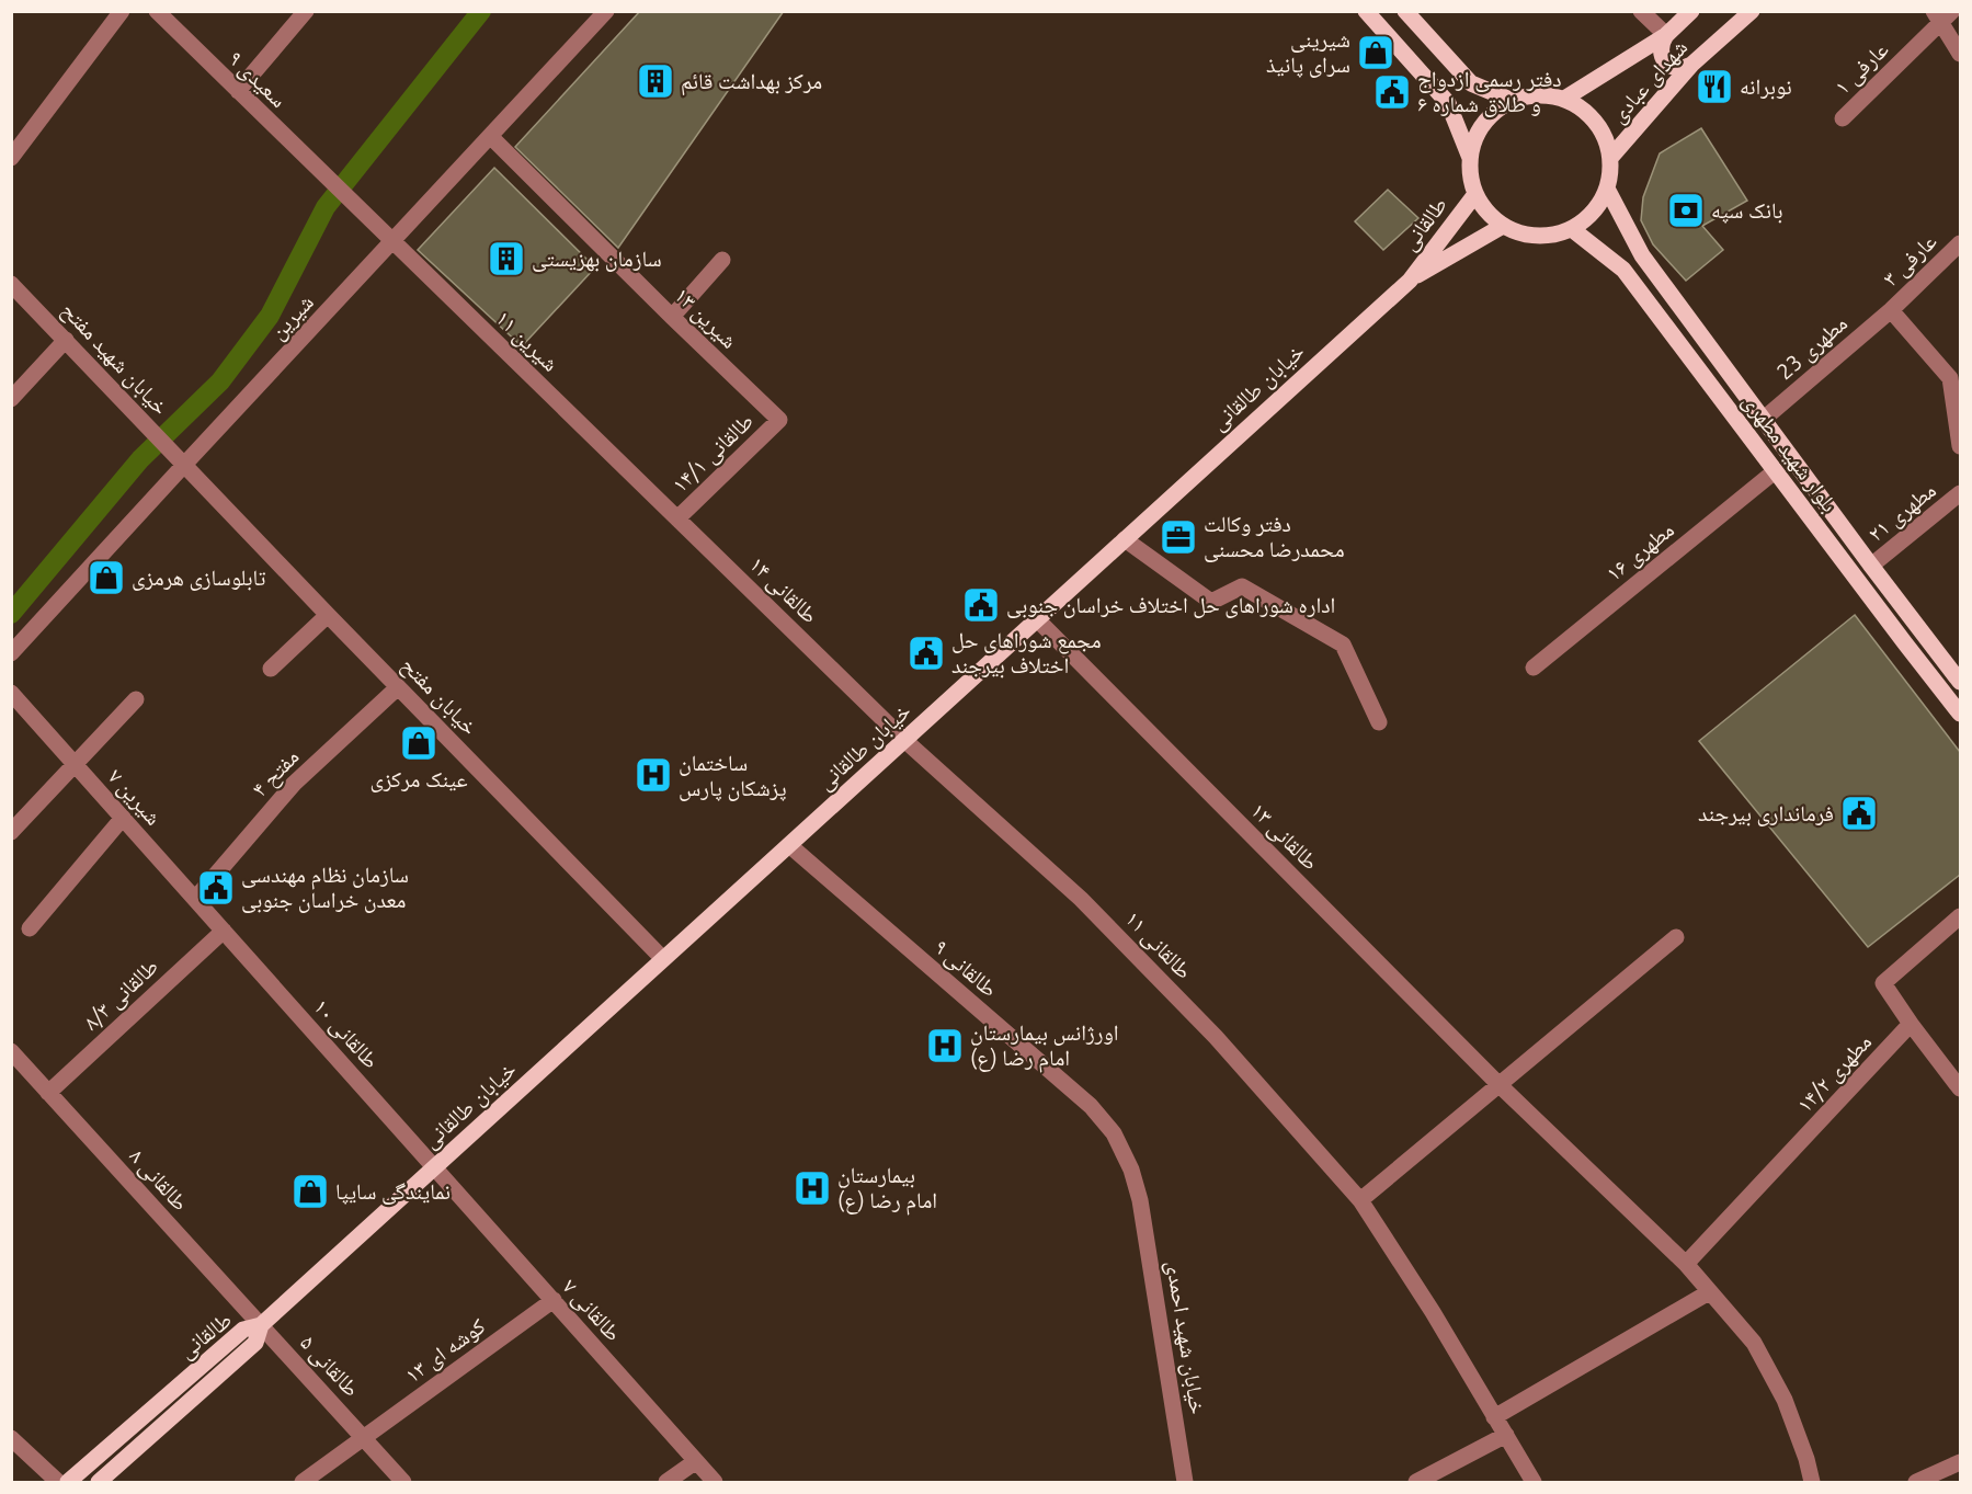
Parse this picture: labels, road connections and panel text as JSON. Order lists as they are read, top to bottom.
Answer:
{
  "streets": {
    "main road": [
      "شهدای عبادی",
      "طالقانی",
      "خیابان طالقانی",
      "بلوار شهید مطهری"
    ],
    "street": [
      "عارفی ۱",
      "سعیدی ۹",
      "عارفی ۳",
      "شیرین",
      "شیرین ۱۳",
      "شیرین ۱۱",
      "مطهری 23",
      "خیابان شهید مفتح",
      "طالقانی ۱۴/۱",
      "مطهری ۲۱",
      "مطهری ۱۶",
      "طالقانی ۱۴",
      "خیابان مفتح",
      "مفتح ۴",
      "شیرین ۷",
      "طالقانی ۱۳",
      "طالقانی ۱۱",
      "طالقانی ۹",
      "طالقانی ۸/۳",
      "طالقانی ۱۰",
      "مطهری ۱۴/۲",
      "طالقانی ۸",
      "طالقانی ۷",
      "خیابان شهید احمدی",
      "کوشه ای ۱۳",
      "طالقانی ۵"
    ]
  },
  "crossings": [
    ["سعیدی ۹", "شیرین ۱۱"],
    ["شهدای عبادی", "طالقانی"],
    ["شهدای عبادی", "بلوار شهید مطهری"],
    ["طالقانی", "خیابان طالقانی"],
    ["طالقانی", "بلوار شهید مطهری"],
    ["طالقانی", "طالقانی ۸"],
    ["طالقانی", "طالقانی ۵"],
    ["عارفی ۳", "مطهری 23"],
    ["شیرین", "شیرین ۱۳"],
    ["شیرین", "شیرین ۱۱"],
    ["شیرین", "خیابان شهید مفتح"],
    ["شیرین", "خیابان مفتح"],
    ["شیرین ۱۳", "طالقانی ۱۴/۱"],
    ["شیرین ۱۱", "طالقانی ۱۴"],
    ["مطهری 23", "بلوار شهید مطهری"],
    ["خیابان شهید مفتح", "خیابان مفتح"],
    ["خیابان طالقانی", "طالقانی ۱۴"],
    ["خیابان طالقانی", "خیابان مفتح"],
    ["خیابان طالقانی", "طالقانی ۱۳"],
    ["خیابان طالقانی", "طالقانی ۱۱"],
    ["خیابان طالقانی", "طالقانی ۹"],
    ["خیابان طالقانی", "طالقانی ۱۰"],
    ["خیابان طالقانی", "طالقانی ۸"],
    ["خیابان طالقانی", "طالقانی ۷"],
    ["خیابان طالقانی", "طالقانی ۵"],
    ["طالقانی ۱۴/۱", "طالقانی ۱۴"],
    ["بلوار شهید مطهری", "مطهری ۲۱"],
    ["بلوار شهید مطهری", "مطهری ۱۶"],
    ["طالقانی ۱۴", "طالقانی ۱۱"],
    ["خیابان مفتح", "مفتح ۴"],
    ["مفتح ۴", "شیرین ۷"],
    ["شیرین ۷", "طالقانی ۸/۳"],
    ["شیرین ۷", "طالقانی ۱۰"],
    ["طالقانی ۱۳", "مطهری ۱۴/۲"],
    ["طالقانی ۹", "خیابان شهید احمدی"],
    ["طالقانی ۸/۳", "طالقانی ۱۰"],
    ["طالقانی ۸/۳", "طالقانی ۸"],
    ["طالقانی ۱۰", "طالقانی ۷"],
    ["طالقانی ۸", "طالقانی ۵"],
    ["طالقانی ۷", "کوشه ای ۱۳"],
    ["کوشه ای ۱۳", "طالقانی ۵"]
  ],
  "places": {
    "shop": [
      "شیرینی سرای پانیذ",
      "تابلوسازی هرمزی",
      "عینک مرکزی",
      "نمایندگی سایپا"
    ],
    "building": ["مرکز بهداشت قائم", "سازمان بهزیستی"],
    "restaurant": ["نوبرانه"],
    "public building": [
      "دفتر رسمی ازدواج و طلاق شماره ۶",
      "اداره شوراهای حل اختلاف خراسان جنوبی",
      "مجمع شوراهای حل اختلاف بیرجند",
      "فرمانداری بیرجند",
      "سازمان نظام مهندسی معدن خراسان جنوبی"
    ],
    "bank": ["بانک سپه"],
    "office": ["دفتر وکالت محمدرضا محسنی"],
    "hospital": ["ساختمان پزشکان پارس", "اورژانس بیمارستان امام رضا (ع)", "بیمارستان امام رضا (ع)"]
  }
}
